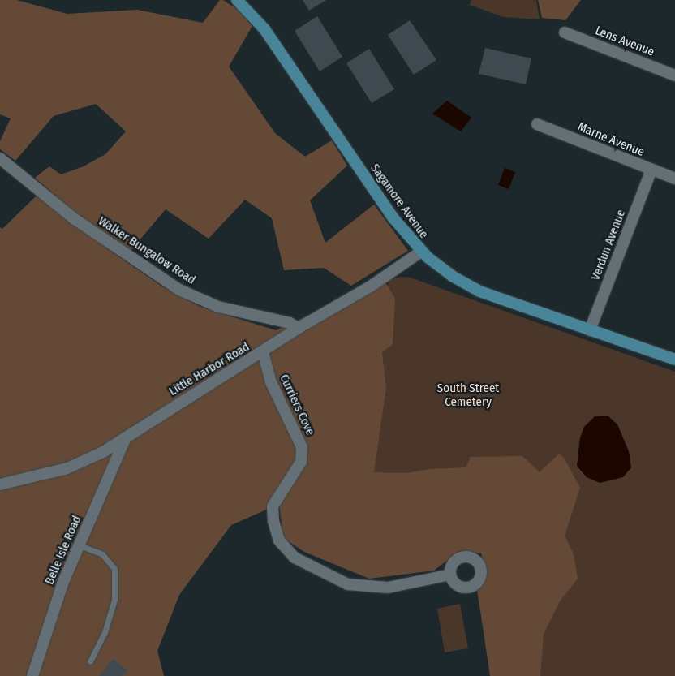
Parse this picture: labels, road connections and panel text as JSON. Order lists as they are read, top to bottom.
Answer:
{
  "streets": {
    "main road": ["Sagamore Avenue"],
    "street": [
      "Lens Avenue",
      "Marne Avenue",
      "Verdun Avenue",
      "Walker Bungalow Road",
      "Little Harbor Road",
      "Curriers Cove",
      "Belle Isle Road"
    ]
  },
  "crossings": [
    ["Marne Avenue", "Verdun Avenue"],
    ["Sagamore Avenue", "Verdun Avenue"],
    ["Sagamore Avenue", "Little Harbor Road"],
    ["Walker Bungalow Road", "Little Harbor Road"],
    ["Little Harbor Road", "Curriers Cove"],
    ["Little Harbor Road", "Belle Isle Road"]
  ],
  "parks": ["South Street Cemetery"]
}
